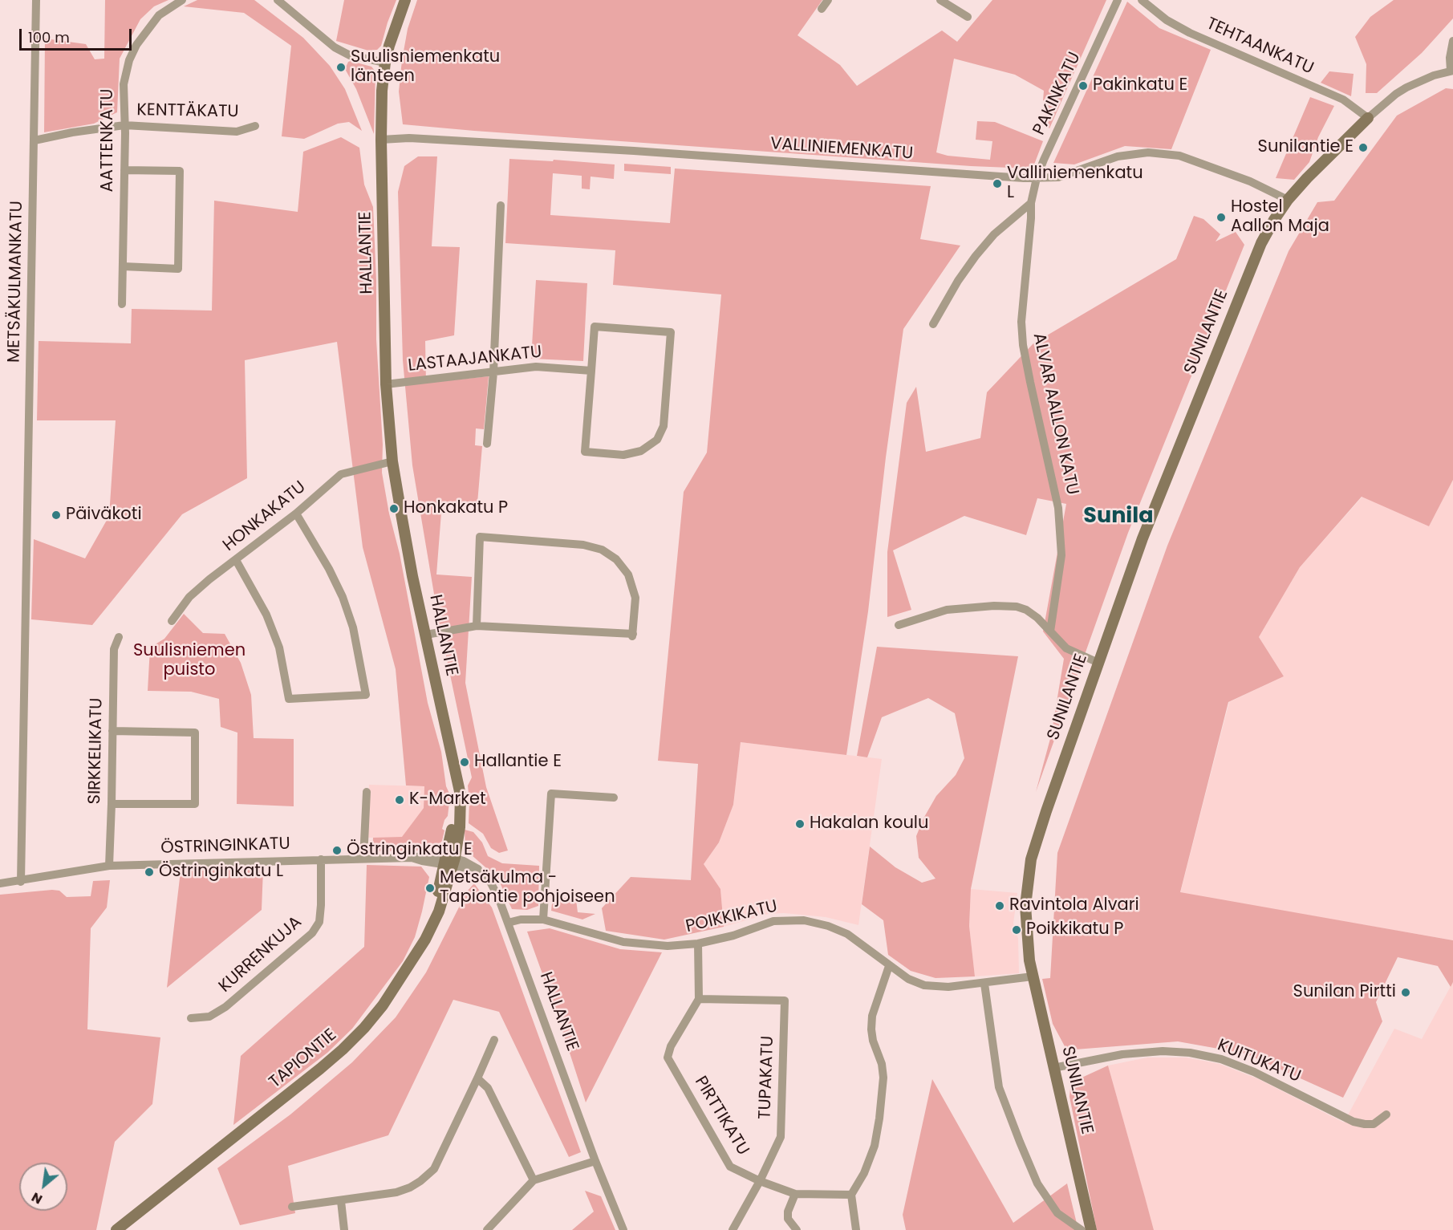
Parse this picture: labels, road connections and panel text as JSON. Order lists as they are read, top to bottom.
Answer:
{
  "streets": {
    "street": [
      "TEHTAANKATU",
      "PAKINKATU",
      "KENTTÄKATU",
      "AATTENKATU",
      "VALLINIEMENKATU",
      "HALLANTIE",
      "METSÄKULMANKATU",
      "SUNILANTIE",
      "LASTAAJANKATU",
      "ALVAR AALLON KATU",
      "HONKAKATU",
      "SIRKKELIKATU",
      "ÖSTRINGINKATU",
      "POIKKIKATU",
      "KURRENKUJA",
      "TAPIONTIE",
      "KUITUKATU",
      "TUPAKATU",
      "PIRTTIKATU"
    ]
  },
  "crossings": [
    ["TEHTAANKATU", "SUNILANTIE"],
    ["PAKINKATU", "VALLINIEMENKATU"],
    ["PAKINKATU", "ALVAR AALLON KATU"],
    ["KENTTÄKATU", "AATTENKATU"],
    ["KENTTÄKATU", "METSÄKULMANKATU"],
    ["VALLINIEMENKATU", "HALLANTIE"],
    ["VALLINIEMENKATU", "SUNILANTIE"],
    ["HALLANTIE", "LASTAAJANKATU"],
    ["HALLANTIE", "HONKAKATU"],
    ["HALLANTIE", "ÖSTRINGINKATU"],
    ["HALLANTIE", "POIKKIKATU"],
    ["HALLANTIE", "TAPIONTIE"],
    ["METSÄKULMANKATU", "ÖSTRINGINKATU"],
    ["SUNILANTIE", "POIKKIKATU"],
    ["SUNILANTIE", "KUITUKATU"],
    ["SIRKKELIKATU", "ÖSTRINGINKATU"],
    ["ÖSTRINGINKATU", "KURRENKUJA"],
    ["ÖSTRINGINKATU", "TAPIONTIE"],
    ["TUPAKATU", "PIRTTIKATU"]
  ],
  "districts": ["Sunila"],
  "parks": ["Suulisniemen puisto"],
  "places": [
    "Suulisniemenkatu länteen",
    "Pakinkatu E",
    "Sunilantie E",
    "Valliniemenkatu L",
    "Hostel Aallon Maja",
    "Honkakatu P",
    "Päiväkoti",
    "Hallantie E",
    "K-Market",
    "Hakalan koulu",
    "Östringinkatu E",
    "Östringinkatu L",
    "Metsäkulma - Tapiontie pohjoiseen",
    "Ravintola Alvari",
    "Poikkikatu P",
    "Sunilan Pirtti"
  ],
  "scale_bar": "100 m",
  "north": "bottom left"
}
